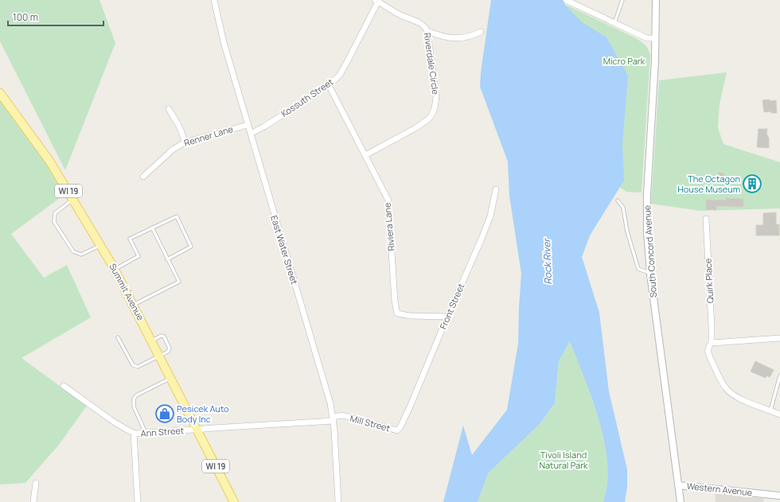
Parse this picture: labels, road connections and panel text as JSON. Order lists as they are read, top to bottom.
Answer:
{
  "streets": {
    "main road": ["WI 19", "Summit Avenue"],
    "street": [
      "Riverdale Circle",
      "Kossuth Street",
      "Renner Lane",
      "Riviera Lane",
      "East Water Street",
      "South Concord Avenue",
      "Quirk Place",
      "Front Street",
      "Mill Street",
      "Ann Street",
      "Western Avenue"
    ]
  },
  "crossings": [
    ["Riverdale Circle", "Kossuth Street"],
    ["Riverdale Circle", "Riviera Lane"],
    ["Kossuth Street", "Riviera Lane"],
    ["Kossuth Street", "East Water Street"],
    ["Renner Lane", "East Water Street"],
    ["Riviera Lane", "Front Street"],
    ["East Water Street", "Mill Street"],
    ["East Water Street", "Ann Street"],
    ["South Concord Avenue", "Western Avenue"],
    ["Summit Avenue", "Ann Street"],
    ["Front Street", "Mill Street"],
    ["Mill Street", "Ann Street"]
  ],
  "water": ["Rock River"],
  "parks": ["Micro Park", "Tivoli Island Natural Park"],
  "places": {
    "building": ["The Octagon House Museum"],
    "shop": ["Pesicek Auto Body Inc"]
  },
  "scale_bar": "100 m"
}
